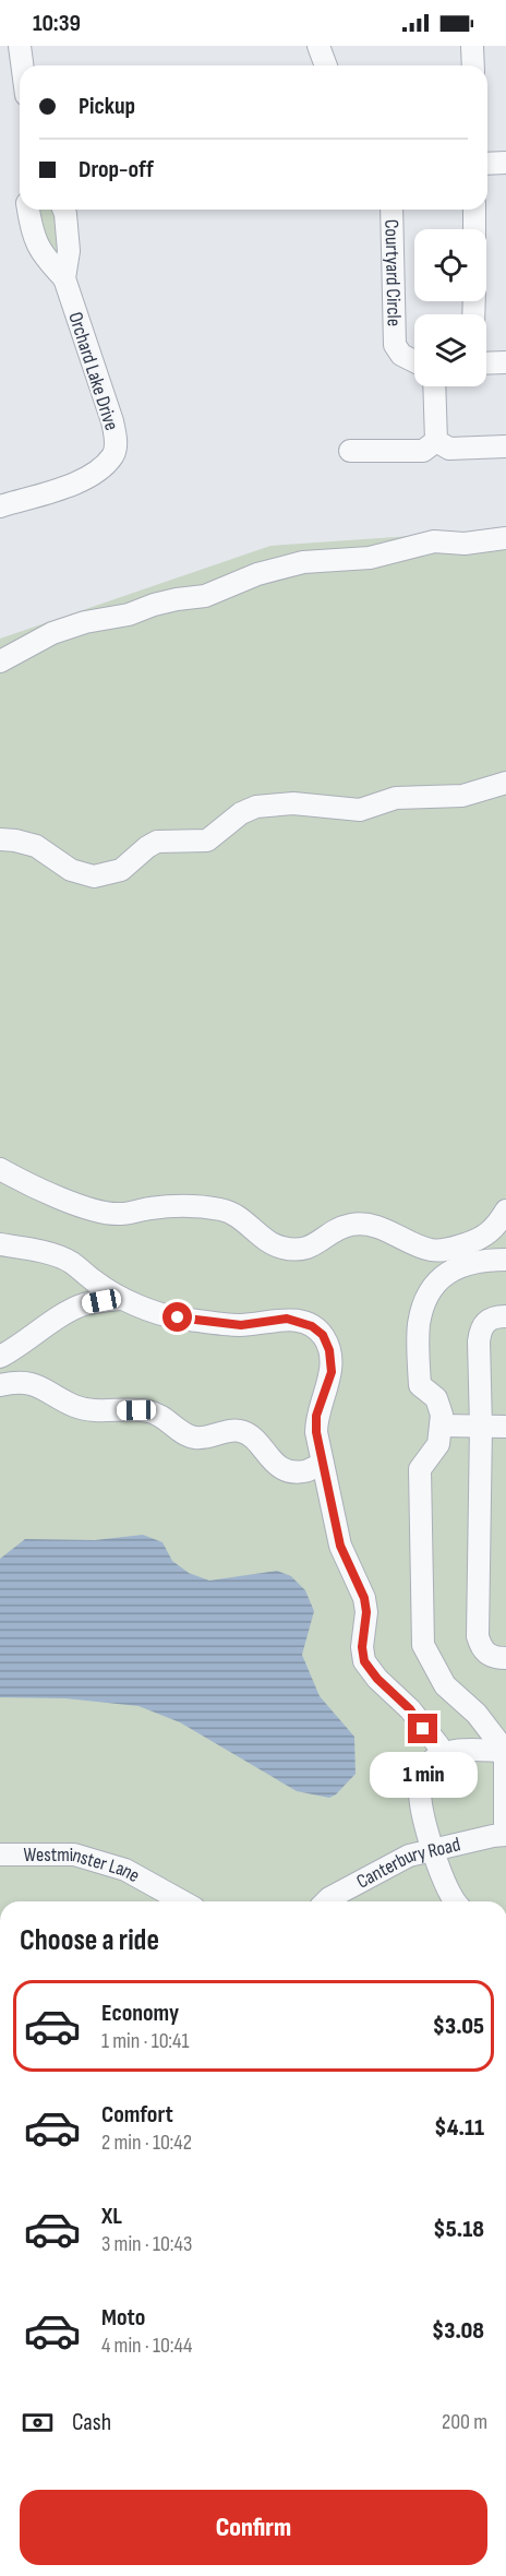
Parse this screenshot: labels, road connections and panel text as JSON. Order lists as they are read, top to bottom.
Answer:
{
  "streets": {
    "street": [
      "Courtyard Circle",
      "Orchard Lake Drive",
      "Canterbury Road",
      "Westminster Lane"
    ]
  },
  "page": {
    "status": "10:39",
    "banner": ["Pickup", "Drop-off"],
    "bubble": "1 min",
    "heading": "Choose a ride",
    "list": [
      {
        "name": "Economy",
        "note": "1 min · 10:41",
        "value": "$3.05"
      },
      {
        "name": "Comfort",
        "note": "2 min · 10:42",
        "value": "$4.11"
      },
      {
        "name": "XL",
        "note": "3 min · 10:43",
        "value": "$5.18"
      },
      {
        "name": "Moto",
        "note": "4 min · 10:44",
        "value": "$3.08"
      }
    ],
    "pay": ["Cash", "200 m"],
    "buttons": "Confirm"
  }
}
